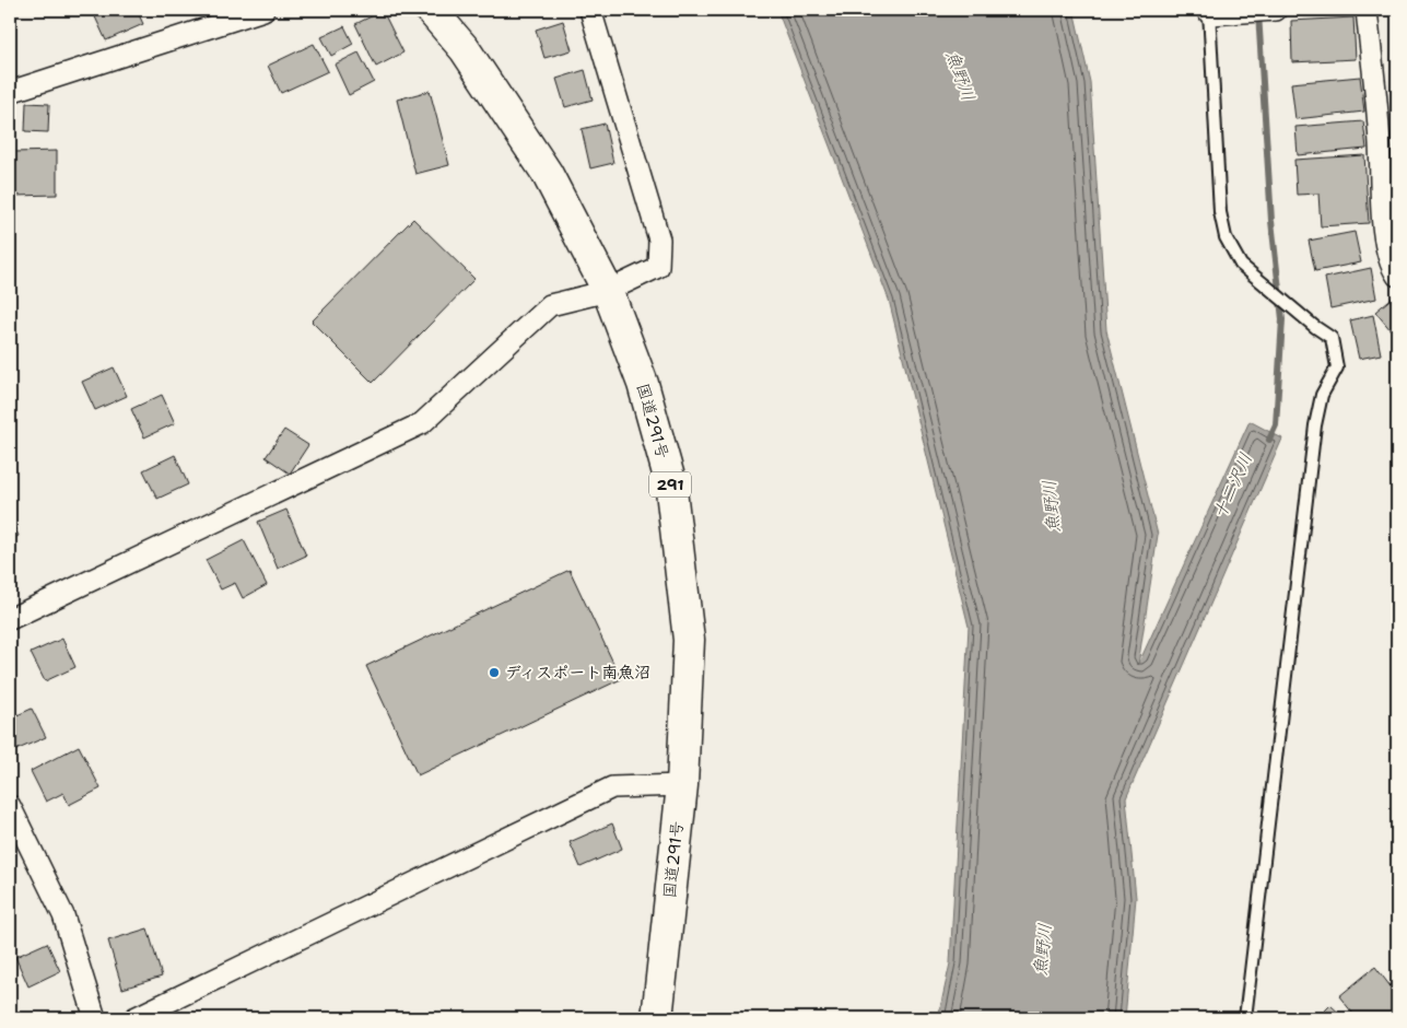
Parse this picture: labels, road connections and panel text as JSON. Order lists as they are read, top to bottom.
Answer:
{
  "streets": {
    "highway": ["国道291号", "291"]
  },
  "water": ["魚野川", "十二沢川"],
  "places": ["ディスポート南魚沼"]
}
